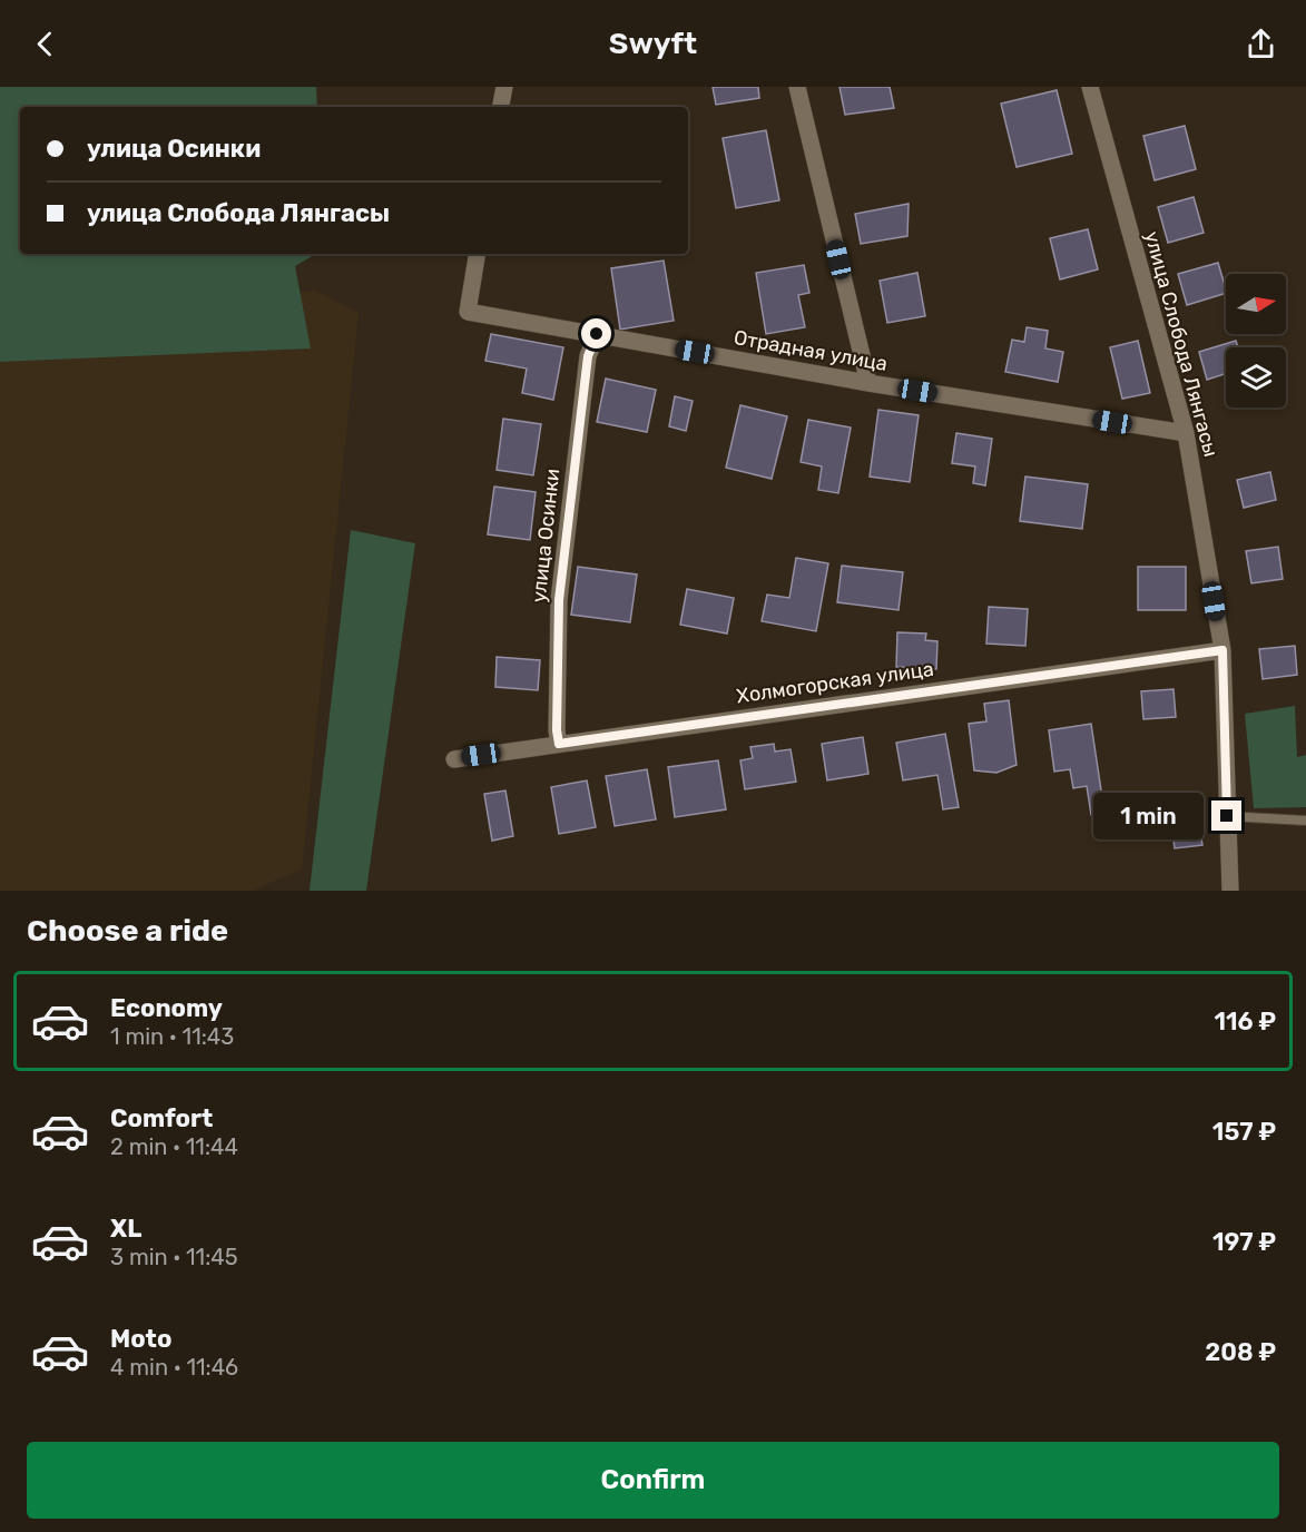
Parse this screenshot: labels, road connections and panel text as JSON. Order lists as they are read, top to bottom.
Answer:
{
  "streets": {
    "street": [
      "улица Слобода Лянгасы",
      "Отрадная улица",
      "улица Осинки",
      "Холмогорская улица"
    ]
  },
  "crossings": [
    ["улица Слобода Лянгасы", "Отрадная улица"],
    ["улица Слобода Лянгасы", "Холмогорская улица"],
    ["Отрадная улица", "улица Осинки"],
    ["улица Осинки", "Холмогорская улица"]
  ],
  "north": "right",
  "page": {
    "header": "Swyft",
    "banner": ["улица Осинки", "улица Слобода Лянгасы"],
    "bubble": "1 min",
    "heading": "Choose a ride",
    "list": [
      {
        "name": "Economy",
        "note": "1 min · 11:43",
        "value": "116 ₽"
      },
      {
        "name": "Comfort",
        "note": "2 min · 11:44",
        "value": "157 ₽"
      },
      {
        "name": "XL",
        "note": "3 min · 11:45",
        "value": "197 ₽"
      },
      {
        "name": "Moto",
        "note": "4 min · 11:46",
        "value": "208 ₽"
      }
    ],
    "buttons": "Confirm"
  }
}
